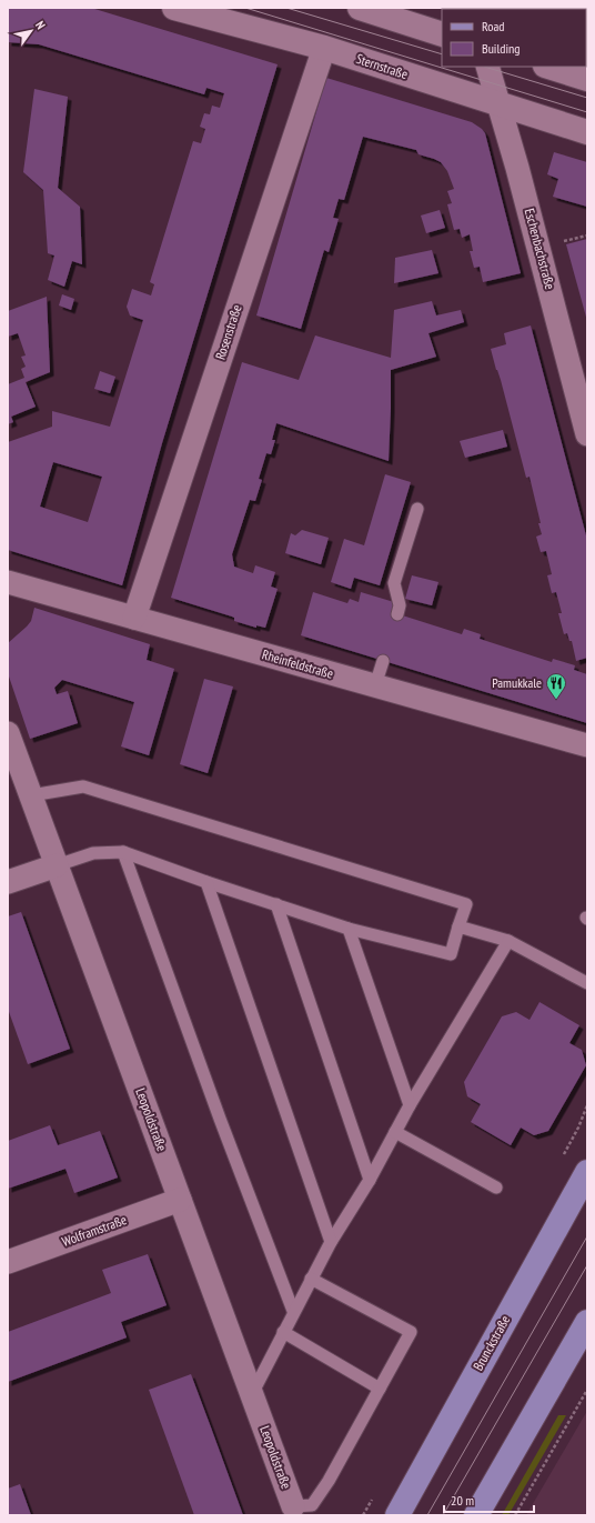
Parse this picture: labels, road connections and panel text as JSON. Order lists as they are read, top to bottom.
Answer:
{
  "streets": {
    "main road": ["Sternstraße", "Brunckstraße"],
    "street": [
      "Eschenbachstraße",
      "Rosenstraße",
      "Rheinfeldstraße",
      "Leopoldstraße",
      "Wolframstraße"
    ]
  },
  "crossings": [
    ["Sternstraße", "Eschenbachstraße"],
    ["Sternstraße", "Rosenstraße"],
    ["Rosenstraße", "Rheinfeldstraße"],
    ["Leopoldstraße", "Wolframstraße"]
  ],
  "places": {
    "restaurant": ["Pamukkale"]
  },
  "legend": ["Road", "Building"],
  "scale_bar": "20 m",
  "north": "top right"
}
